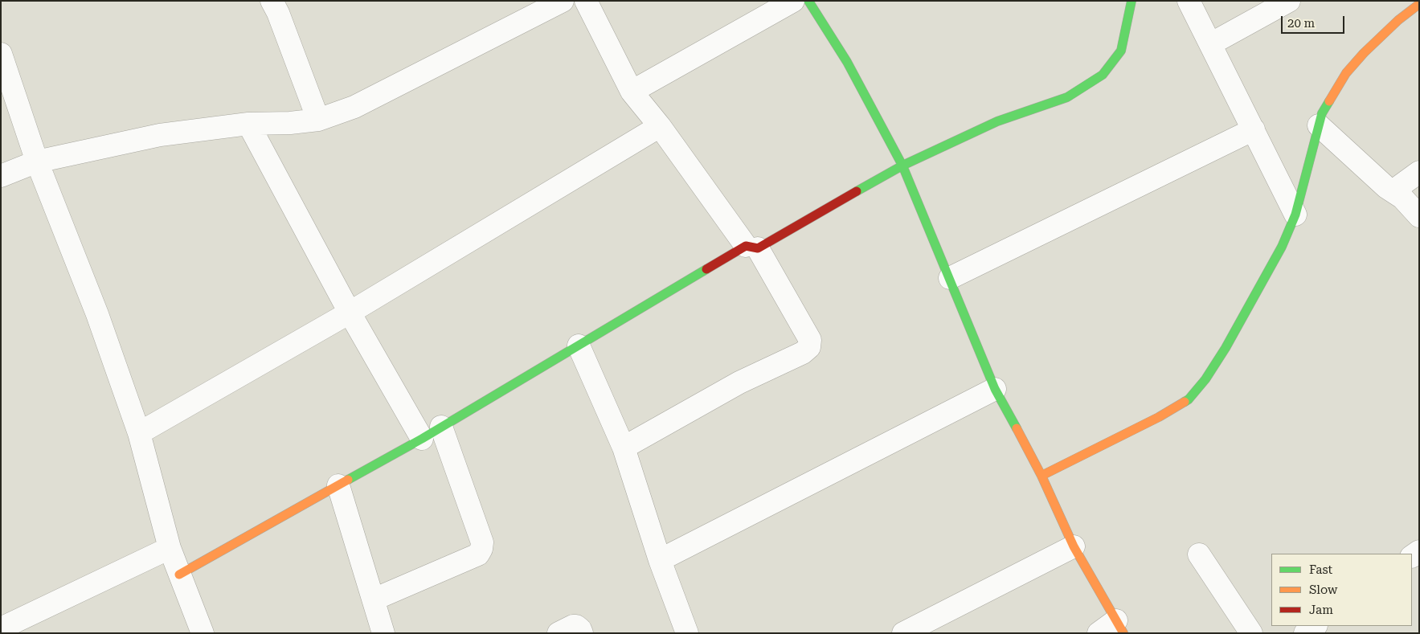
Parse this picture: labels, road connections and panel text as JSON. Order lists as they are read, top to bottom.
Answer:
{
  "legend": ["Fast", "Slow", "Jam"],
  "scale_bar": "20 m"
}
